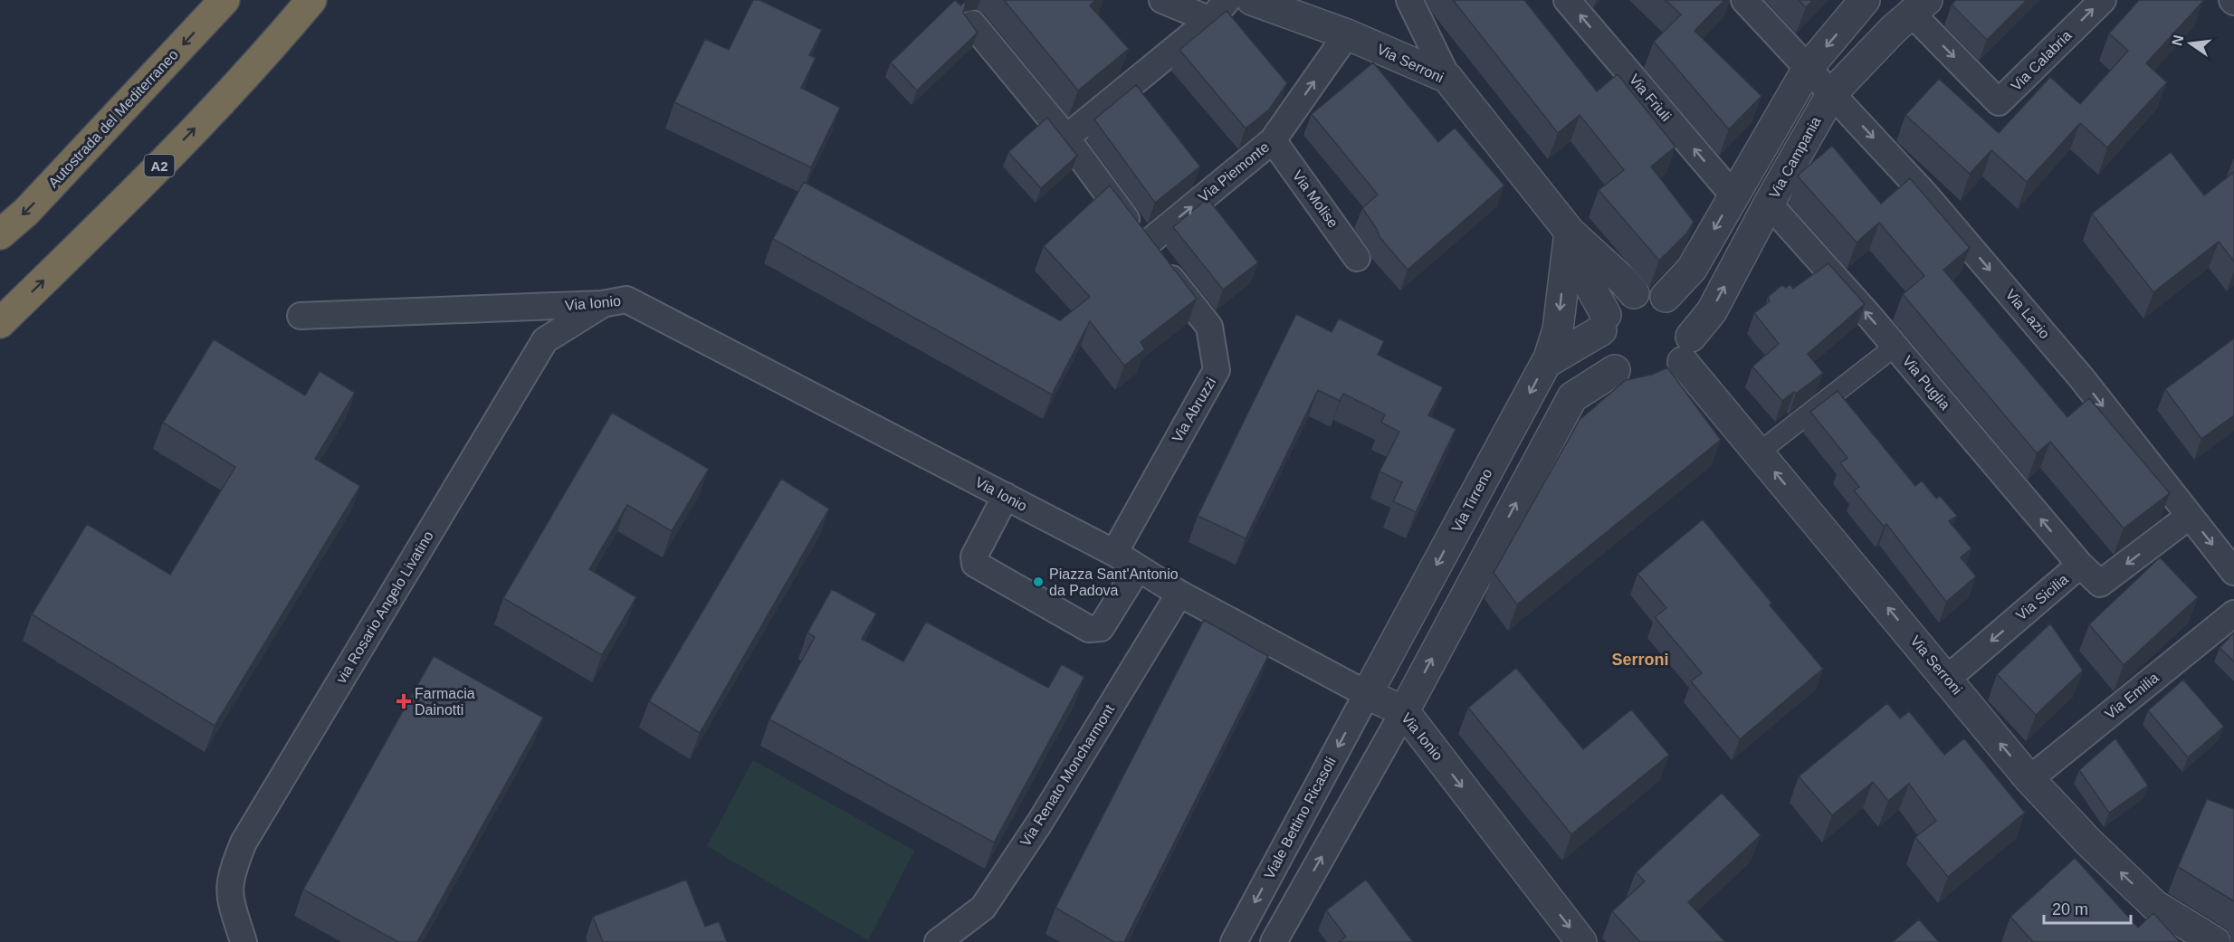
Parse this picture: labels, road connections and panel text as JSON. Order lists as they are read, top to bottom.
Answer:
{
  "streets": {
    "highway": ["Autostrada del Mediterraneo", "A2"],
    "street": [
      "Via Calabria",
      "Via Serroni",
      "Via Friuli",
      "Via Campania",
      "Via Piemonte",
      "Via Molise",
      "Via Ionio",
      "Via Lazio",
      "Via Puglia",
      "Via Abruzzi",
      "Via Tirreno",
      "Via Sicilia",
      "via Rosario Angelo Livatino",
      "Via Emilia",
      "Via Renato Moncharmont",
      "Viale Bettino Ricasoli"
    ]
  },
  "crossings": [
    ["Via Calabria", "Via Campania"],
    ["Via Serroni", "Via Campania"],
    ["Via Serroni", "Via Piemonte"],
    ["Via Serroni", "Via Tirreno"],
    ["Via Serroni", "Via Sicilia"],
    ["Via Serroni", "Via Emilia"],
    ["Via Campania", "Via Lazio"],
    ["Via Campania", "Via Puglia"],
    ["Via Piemonte", "Via Molise"],
    ["Via Piemonte", "Via Abruzzi"],
    ["Via Ionio", "Via Abruzzi"],
    ["Via Ionio", "Via Tirreno"],
    ["Via Ionio", "via Rosario Angelo Livatino"],
    ["Via Ionio", "Via Renato Moncharmont"],
    ["Via Ionio", "Viale Bettino Ricasoli"],
    ["Via Lazio", "Via Sicilia"],
    ["Via Puglia", "Via Sicilia"],
    ["Via Tirreno", "Viale Bettino Ricasoli"]
  ],
  "one_way": [
    "Via Serroni",
    "Via Friuli",
    "Via Lazio",
    "Via Puglia",
    "Via Sicilia"
  ],
  "districts": ["Serroni"],
  "places": {
    "other": ["Piazza Sant'Antonio da Padova"],
    "health": ["Farmacia Dainotti"]
  },
  "scale_bar": "20 m",
  "north": "left"
}
